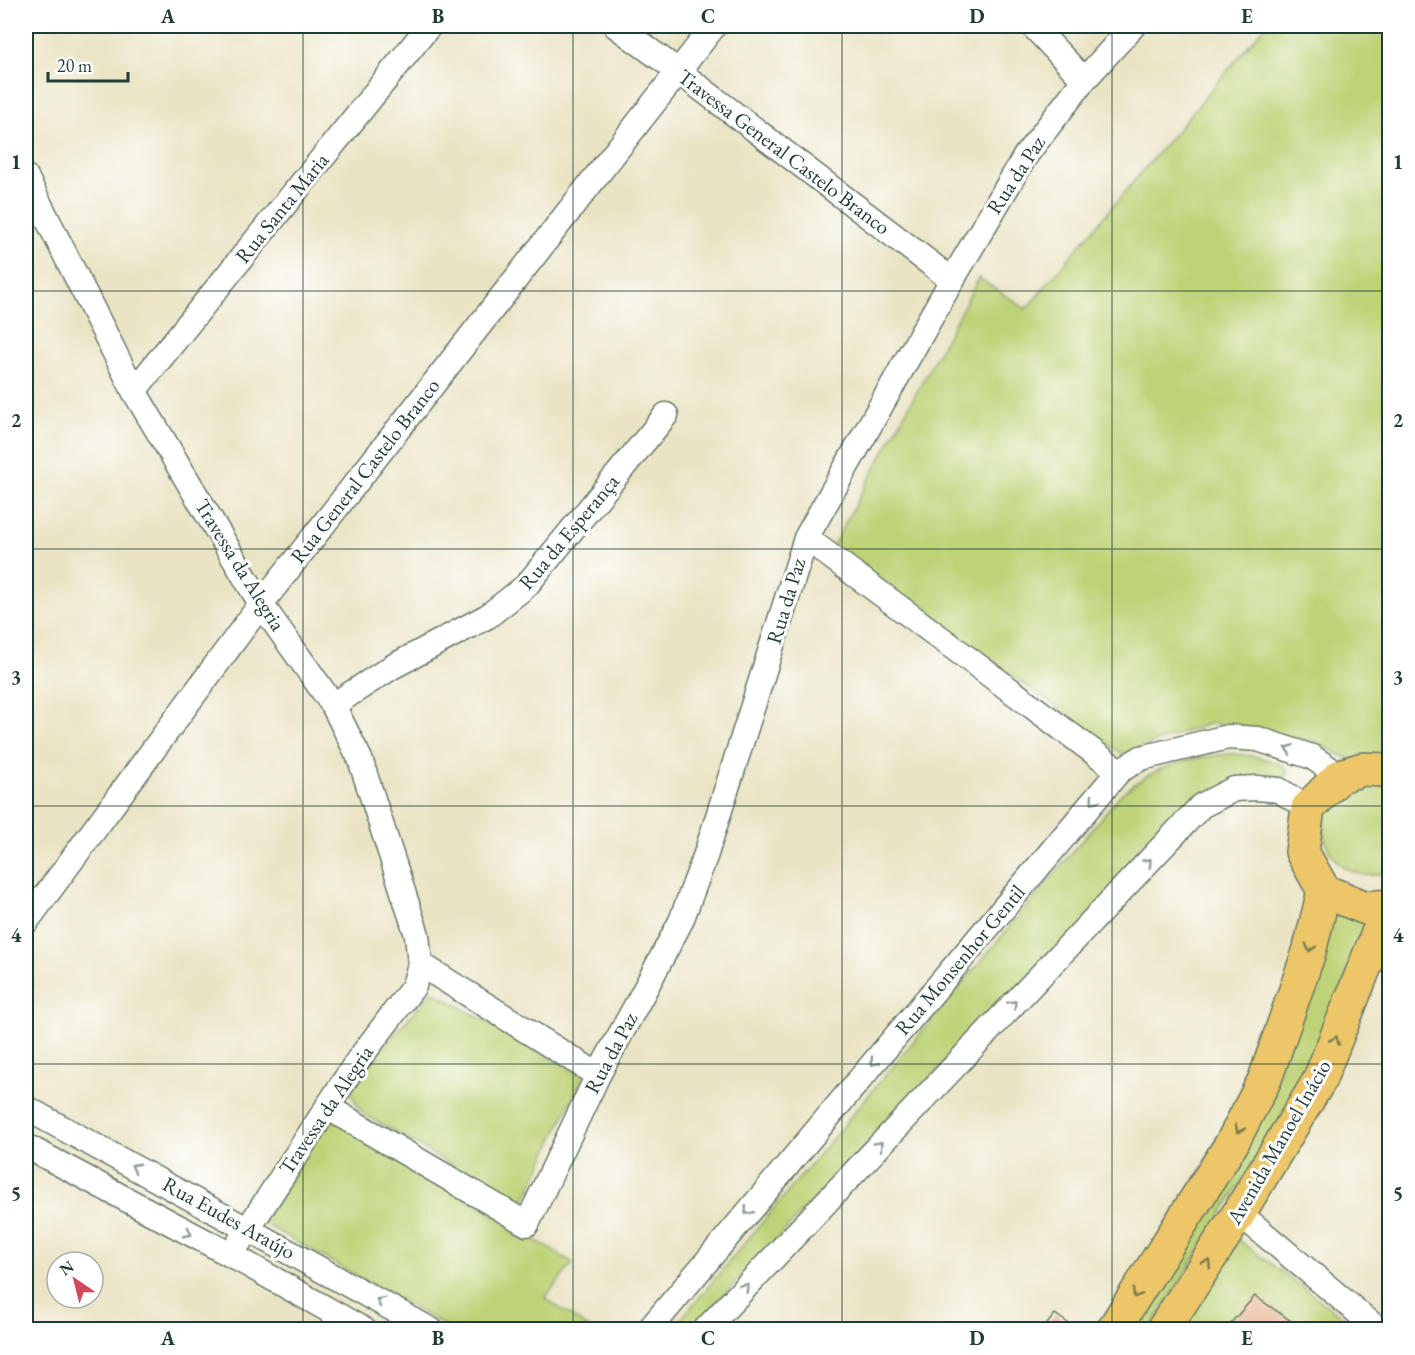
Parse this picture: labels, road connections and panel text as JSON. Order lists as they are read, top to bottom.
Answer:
{
  "streets": {
    "main road": ["Avenida Manoel Inácio"],
    "street": [
      "Travessa General Castelo Branco",
      "Rua da Paz",
      "Rua Santa Maria",
      "Rua General Castelo Branco",
      "Rua da Esperança",
      "Travessa da Alegria",
      "Rua Monsenhor Gentil",
      "Rua Eudes Araújo"
    ]
  },
  "crossings": [
    ["Travessa General Castelo Branco", "Rua da Paz"],
    ["Travessa General Castelo Branco", "Rua General Castelo Branco"],
    ["Rua da Paz", "Travessa da Alegria"],
    ["Rua Santa Maria", "Travessa da Alegria"],
    ["Rua General Castelo Branco", "Travessa da Alegria"],
    ["Rua da Esperança", "Travessa da Alegria"],
    ["Travessa da Alegria", "Rua Eudes Araújo"]
  ],
  "scale_bar": "20 m",
  "north": "top left",
  "grid": {
    "columns": [
      "A",
      "B",
      "C",
      "D",
      "E"
    ],
    "rows": [
      "1",
      "2",
      "3",
      "4",
      "5"
    ]
  }
}
